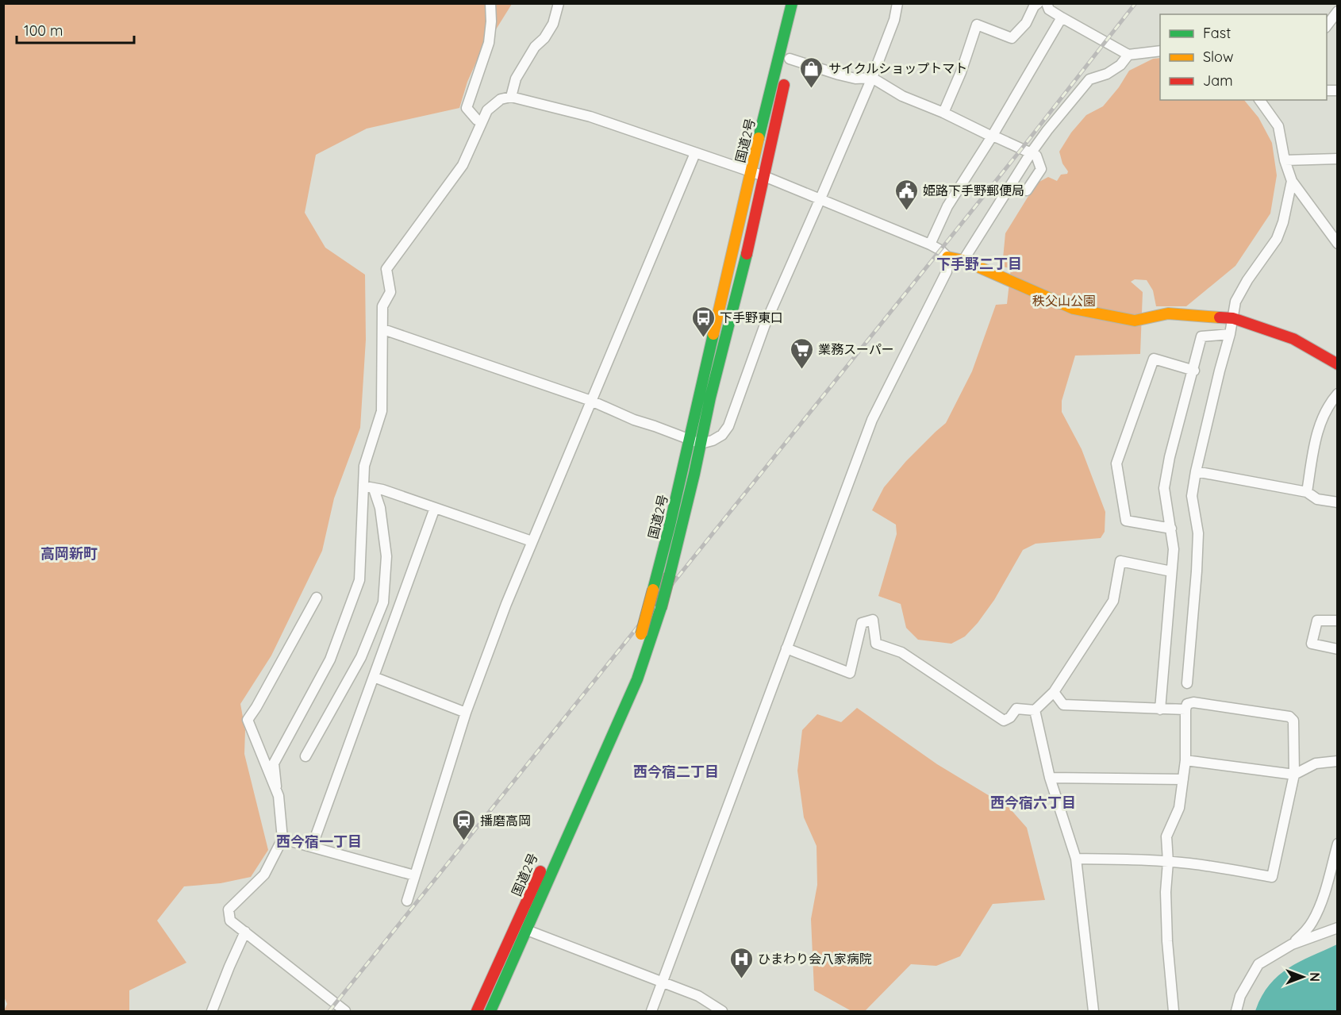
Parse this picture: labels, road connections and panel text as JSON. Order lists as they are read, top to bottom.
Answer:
{
  "streets": {
    "main road": ["国道2号"]
  },
  "districts": [
    "下手野二丁目",
    "高岡新町",
    "西今宿二丁目",
    "西今宿六丁目",
    "西今宿一丁目"
  ],
  "parks": ["秩父山公園"],
  "places": {
    "shop": ["サイクルショップトマト"],
    "public building": ["姫路下手野郵便局"],
    "bus stop": ["下手野東口"],
    "supermarket": ["業務スーパー"],
    "station": ["播磨高岡"],
    "hospital": ["ひまわり会八家病院"]
  },
  "legend": ["Fast", "Slow", "Jam"],
  "scale_bar": "100 m",
  "north": "right"
}
